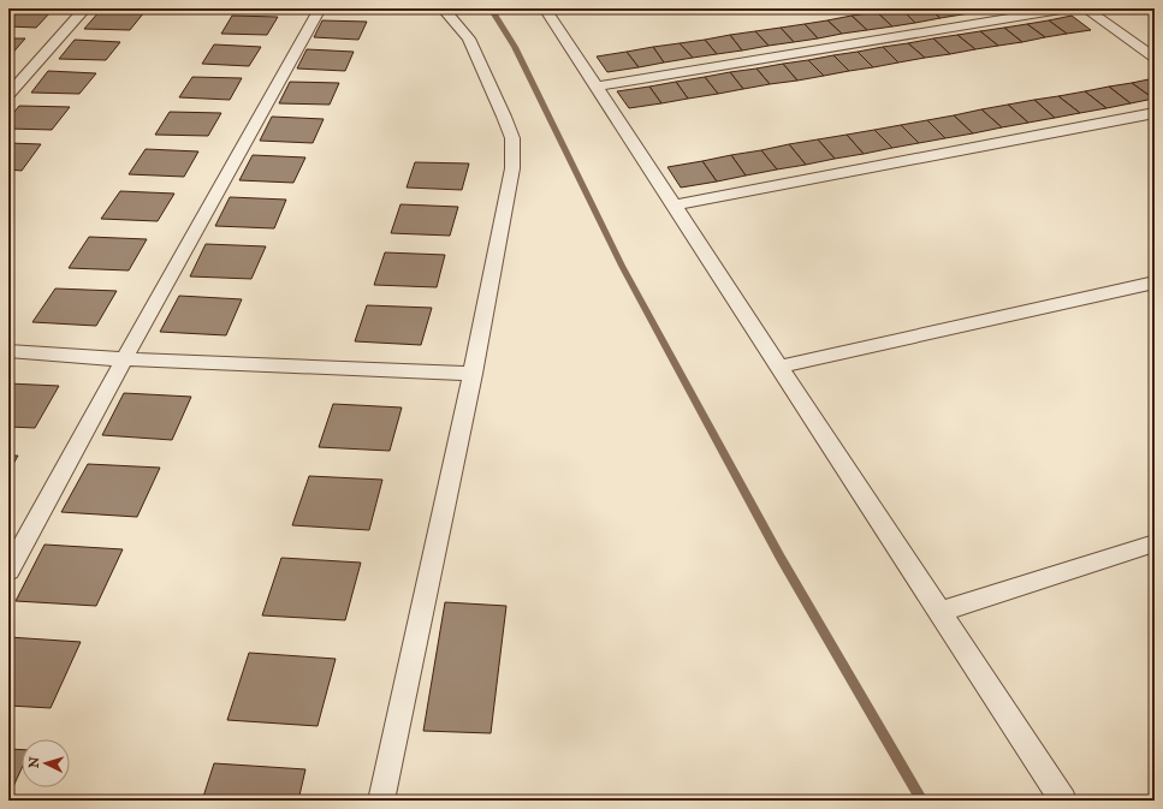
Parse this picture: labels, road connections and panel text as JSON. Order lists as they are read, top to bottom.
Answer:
{
  "north": "left"
}
